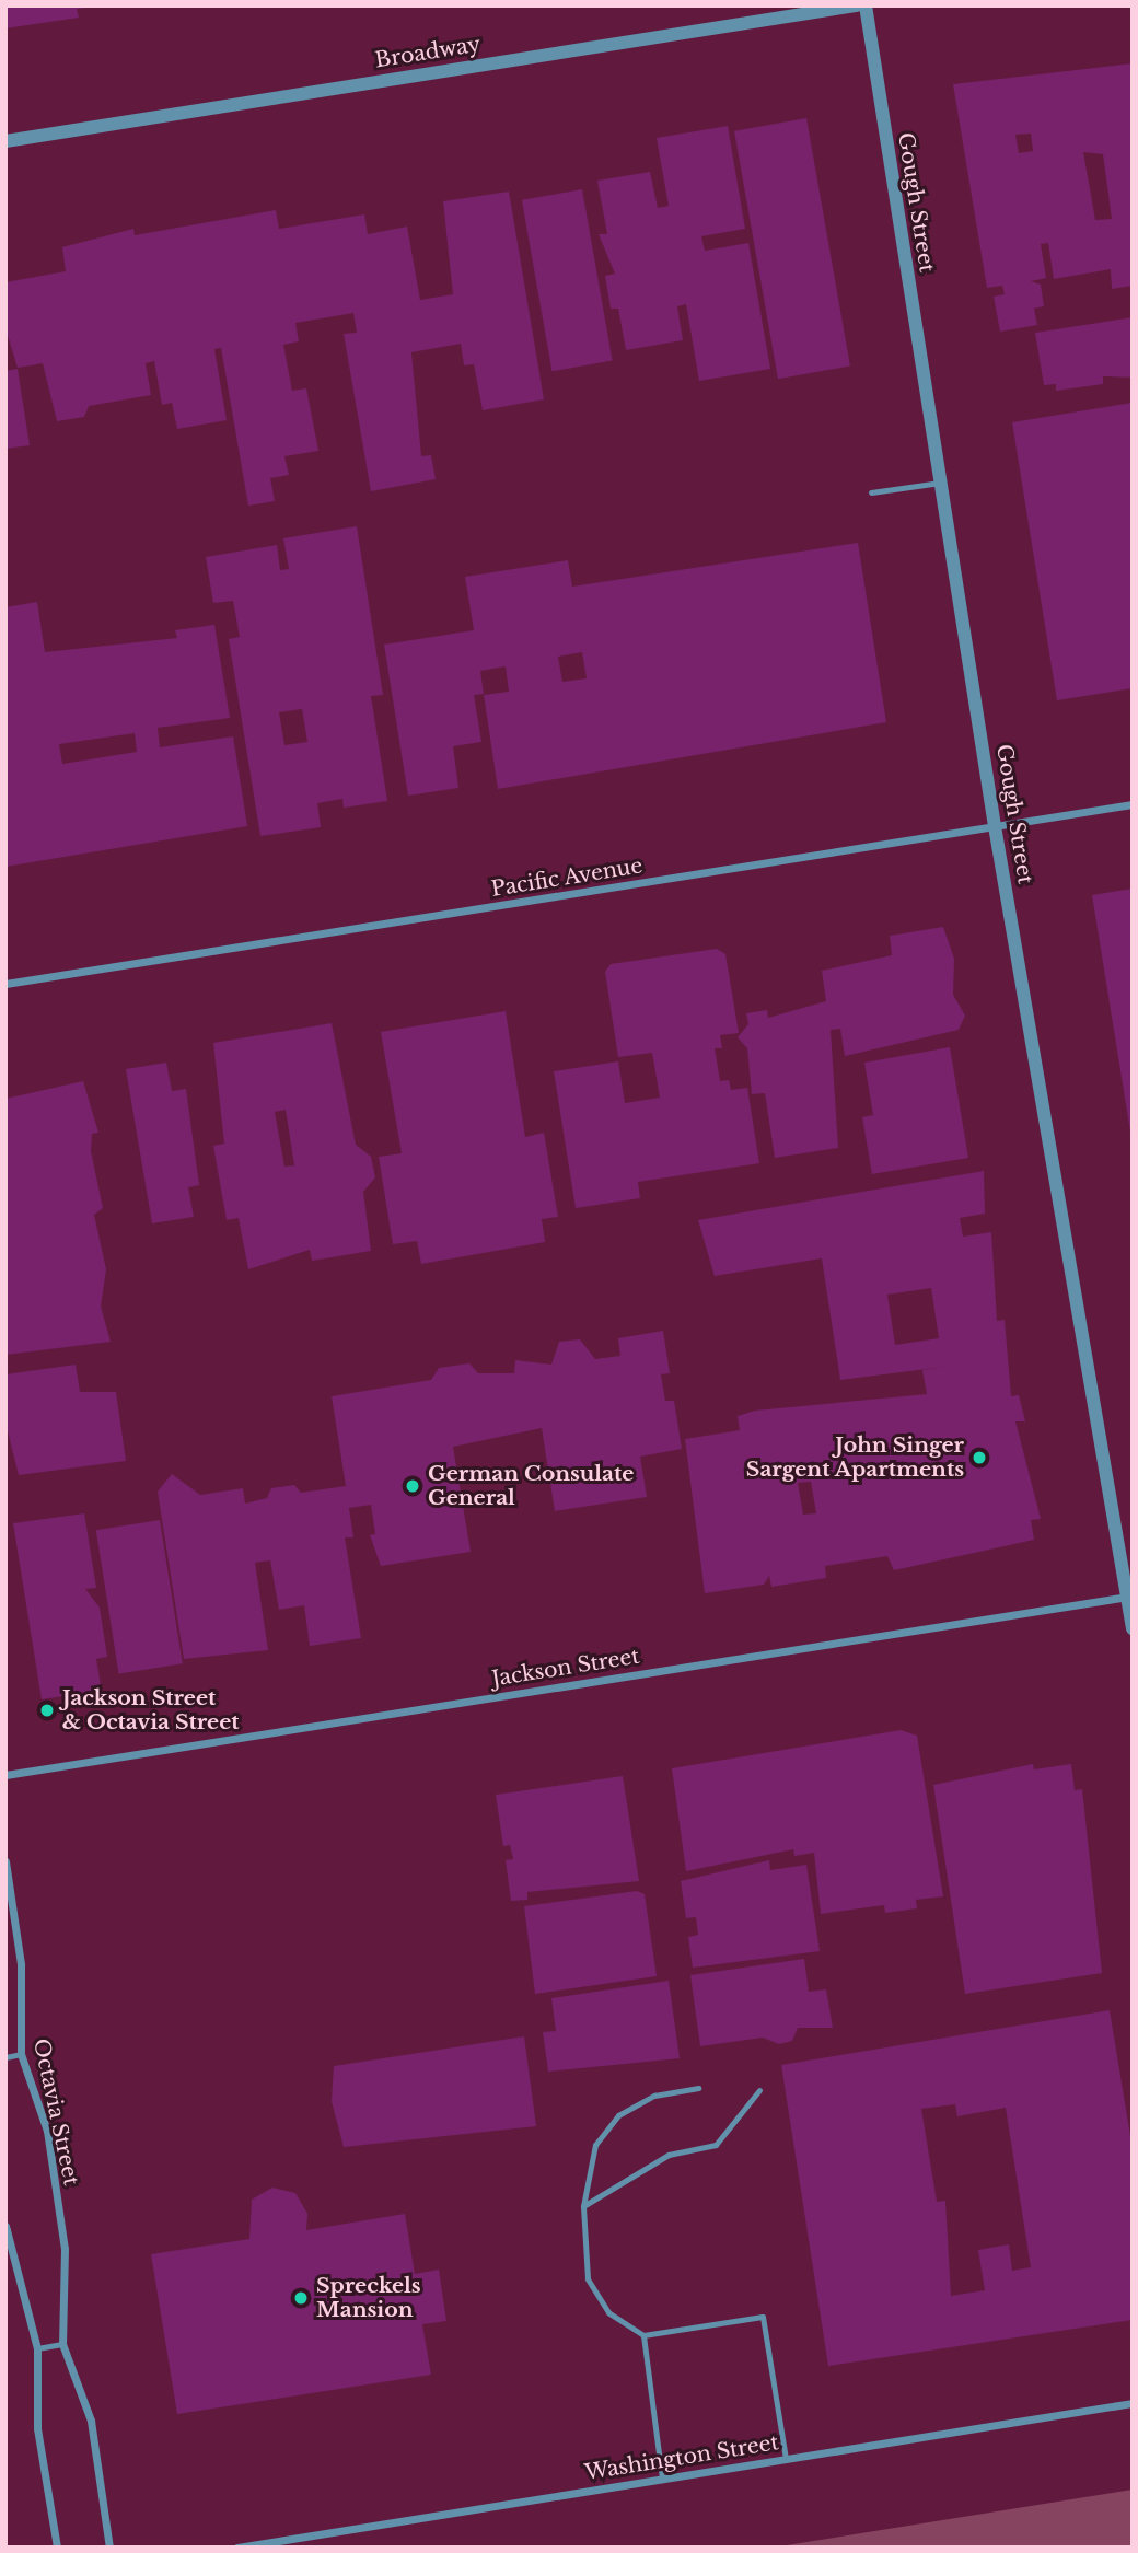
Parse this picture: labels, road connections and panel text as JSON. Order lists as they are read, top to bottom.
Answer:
{
  "streets": {
    "street": [
      "Broadway",
      "Gough Street",
      "Pacific Avenue",
      "Jackson Street",
      "Octavia Street",
      "Washington Street"
    ]
  },
  "crossings": [
    ["Gough Street", "Pacific Avenue"],
    ["Gough Street", "Jackson Street"]
  ],
  "places": [
    "John Singer Sargent Apartments",
    "German Consulate General",
    "Jackson Street & Octavia Street",
    "Spreckels Mansion"
  ]
}
